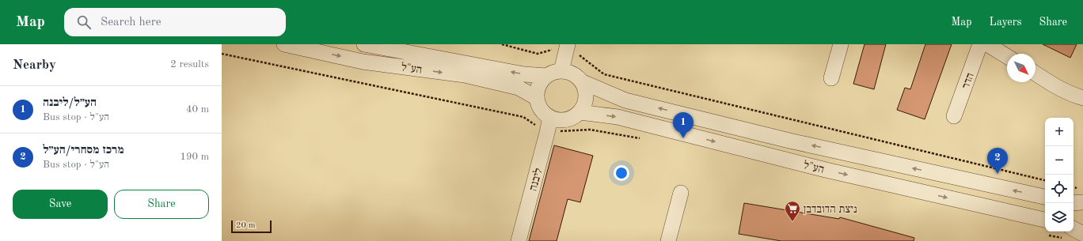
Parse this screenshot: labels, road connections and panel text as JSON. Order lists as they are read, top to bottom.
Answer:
{
  "streets": {
    "street": ["הע\"ל", "הדר", "ליבנה"]
  },
  "crossings": [
    ["הע\"ל", "ליבנה"]
  ],
  "places": {
    "supermarket": ["ניצת הדובדבן"]
  },
  "scale_bar": "20 m",
  "north": "bottom right",
  "page": {
    "header": "Map",
    "search": "Search here",
    "nav": ["Map", "Layers", "Share"],
    "heading": ["Nearby", "2 results"],
    "list": [
      {
        "mark": "1",
        "name": "הע״ל/ליבנה",
        "note": "Bus stop · הע\"ל",
        "value": "40 m"
      },
      {
        "mark": "2",
        "name": "מרכז מסחרי/הע״ל",
        "note": "Bus stop · הע\"ל",
        "value": "190 m"
      }
    ],
    "pins": ["1", "2"],
    "map_buttons": ["+", "−"],
    "buttons": ["Save", "Share"],
    "scale": "20 m"
  }
}
